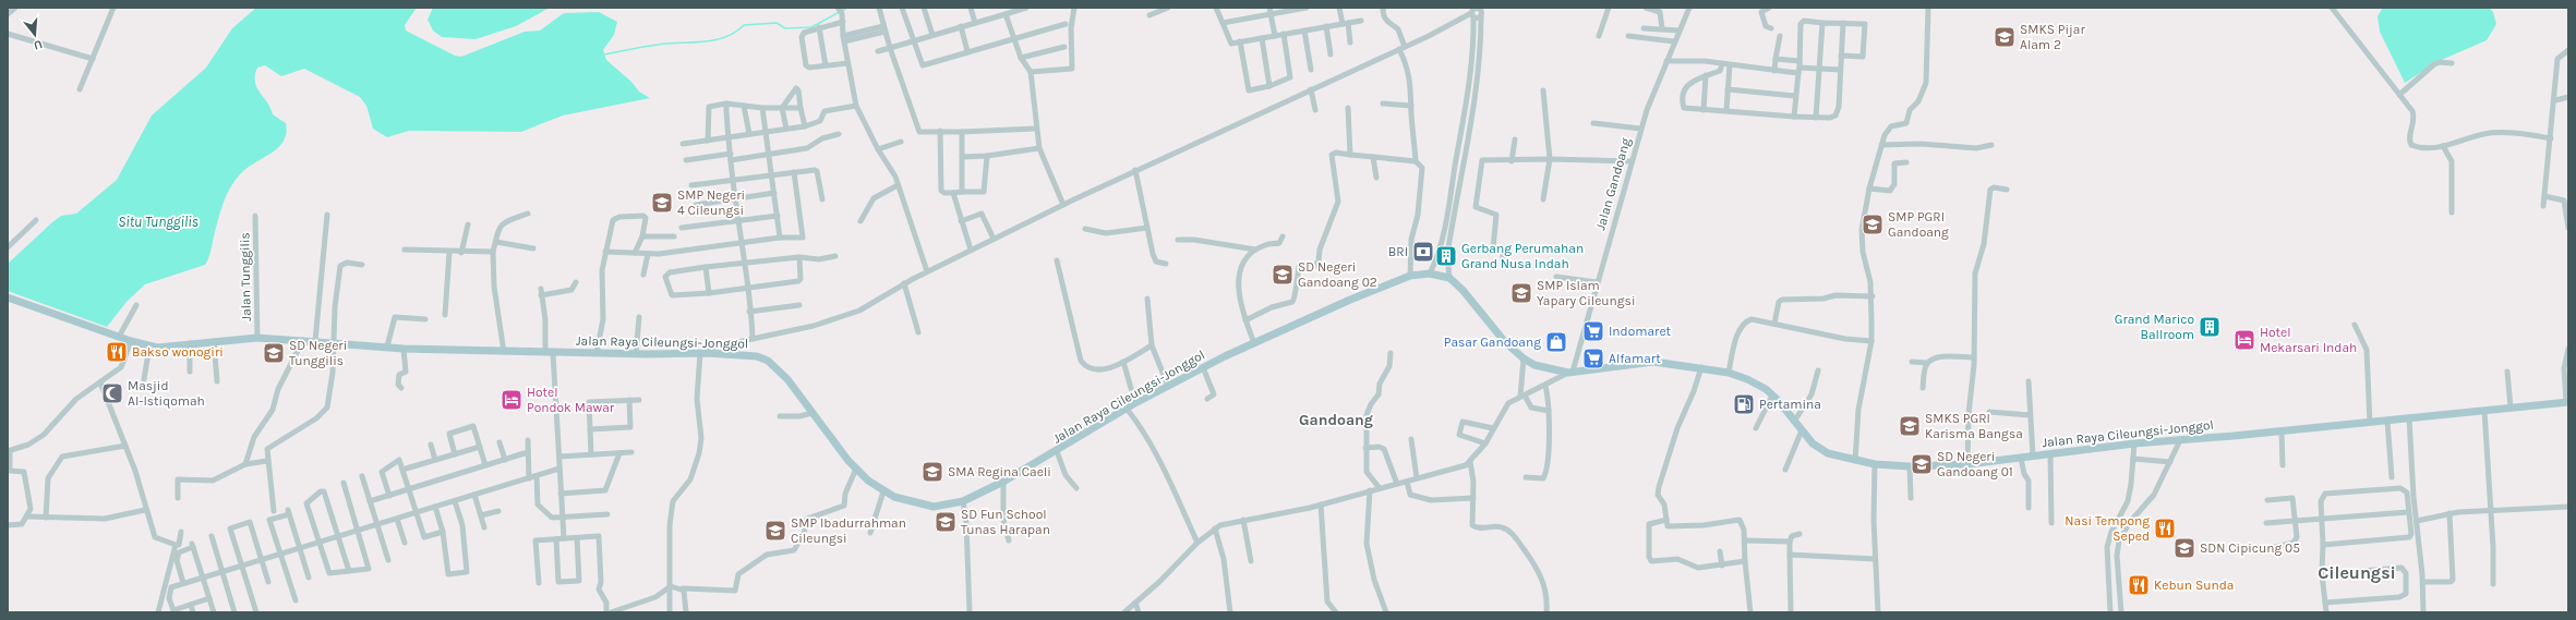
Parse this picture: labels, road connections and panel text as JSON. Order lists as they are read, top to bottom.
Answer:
{
  "streets": {
    "main road": ["Jalan Raya Cileungsi-Jonggol"],
    "street": ["Jalan Gandoang", "Jalan Tunggilis"]
  },
  "crossings": [
    ["Jalan Gandoang", "Jalan Raya Cileungsi-Jonggol"],
    ["Jalan Tunggilis", "Jalan Raya Cileungsi-Jonggol"]
  ],
  "districts": ["Gandoang", "Cileungsi"],
  "water": ["Situ Tunggilis"],
  "places": {
    "school or university": [
      "SMKS Pijar Alam 2",
      "SMP Negeri 4 Cileungsi",
      "SMP PGRI Gandoang",
      "SD Negeri Gandoang 02",
      "SMP Islam Yapary Cileungsi",
      "SD Negeri Tunggilis",
      "SMKS PGRI Karisma Bangsa",
      "SD Negeri Gandoang 01",
      "SMA Regina Caeli",
      "SD Fun School Tunas Harapan",
      "SMP Ibadurrahman Cileungsi",
      "SDN Cipicung 05"
    ],
    "bank": ["BRI"],
    "building": ["Gerbang Perumahan Grand Nusa Indah", "Grand Marico Ballroom"],
    "supermarket": ["Indomaret", "Alfamart"],
    "hotel": ["Hotel Mekarsari Indah", "Hotel Pondok Mawar"],
    "shop": ["Pasar Gandoang"],
    "restaurant": ["Bakso wonogiri", "Nasi Tempong Seped", "Kebun Sunda"],
    "mosque": ["Masjid Al-Istiqomah"],
    "fuel station": ["Pertamina"]
  },
  "north": "bottom"
}
